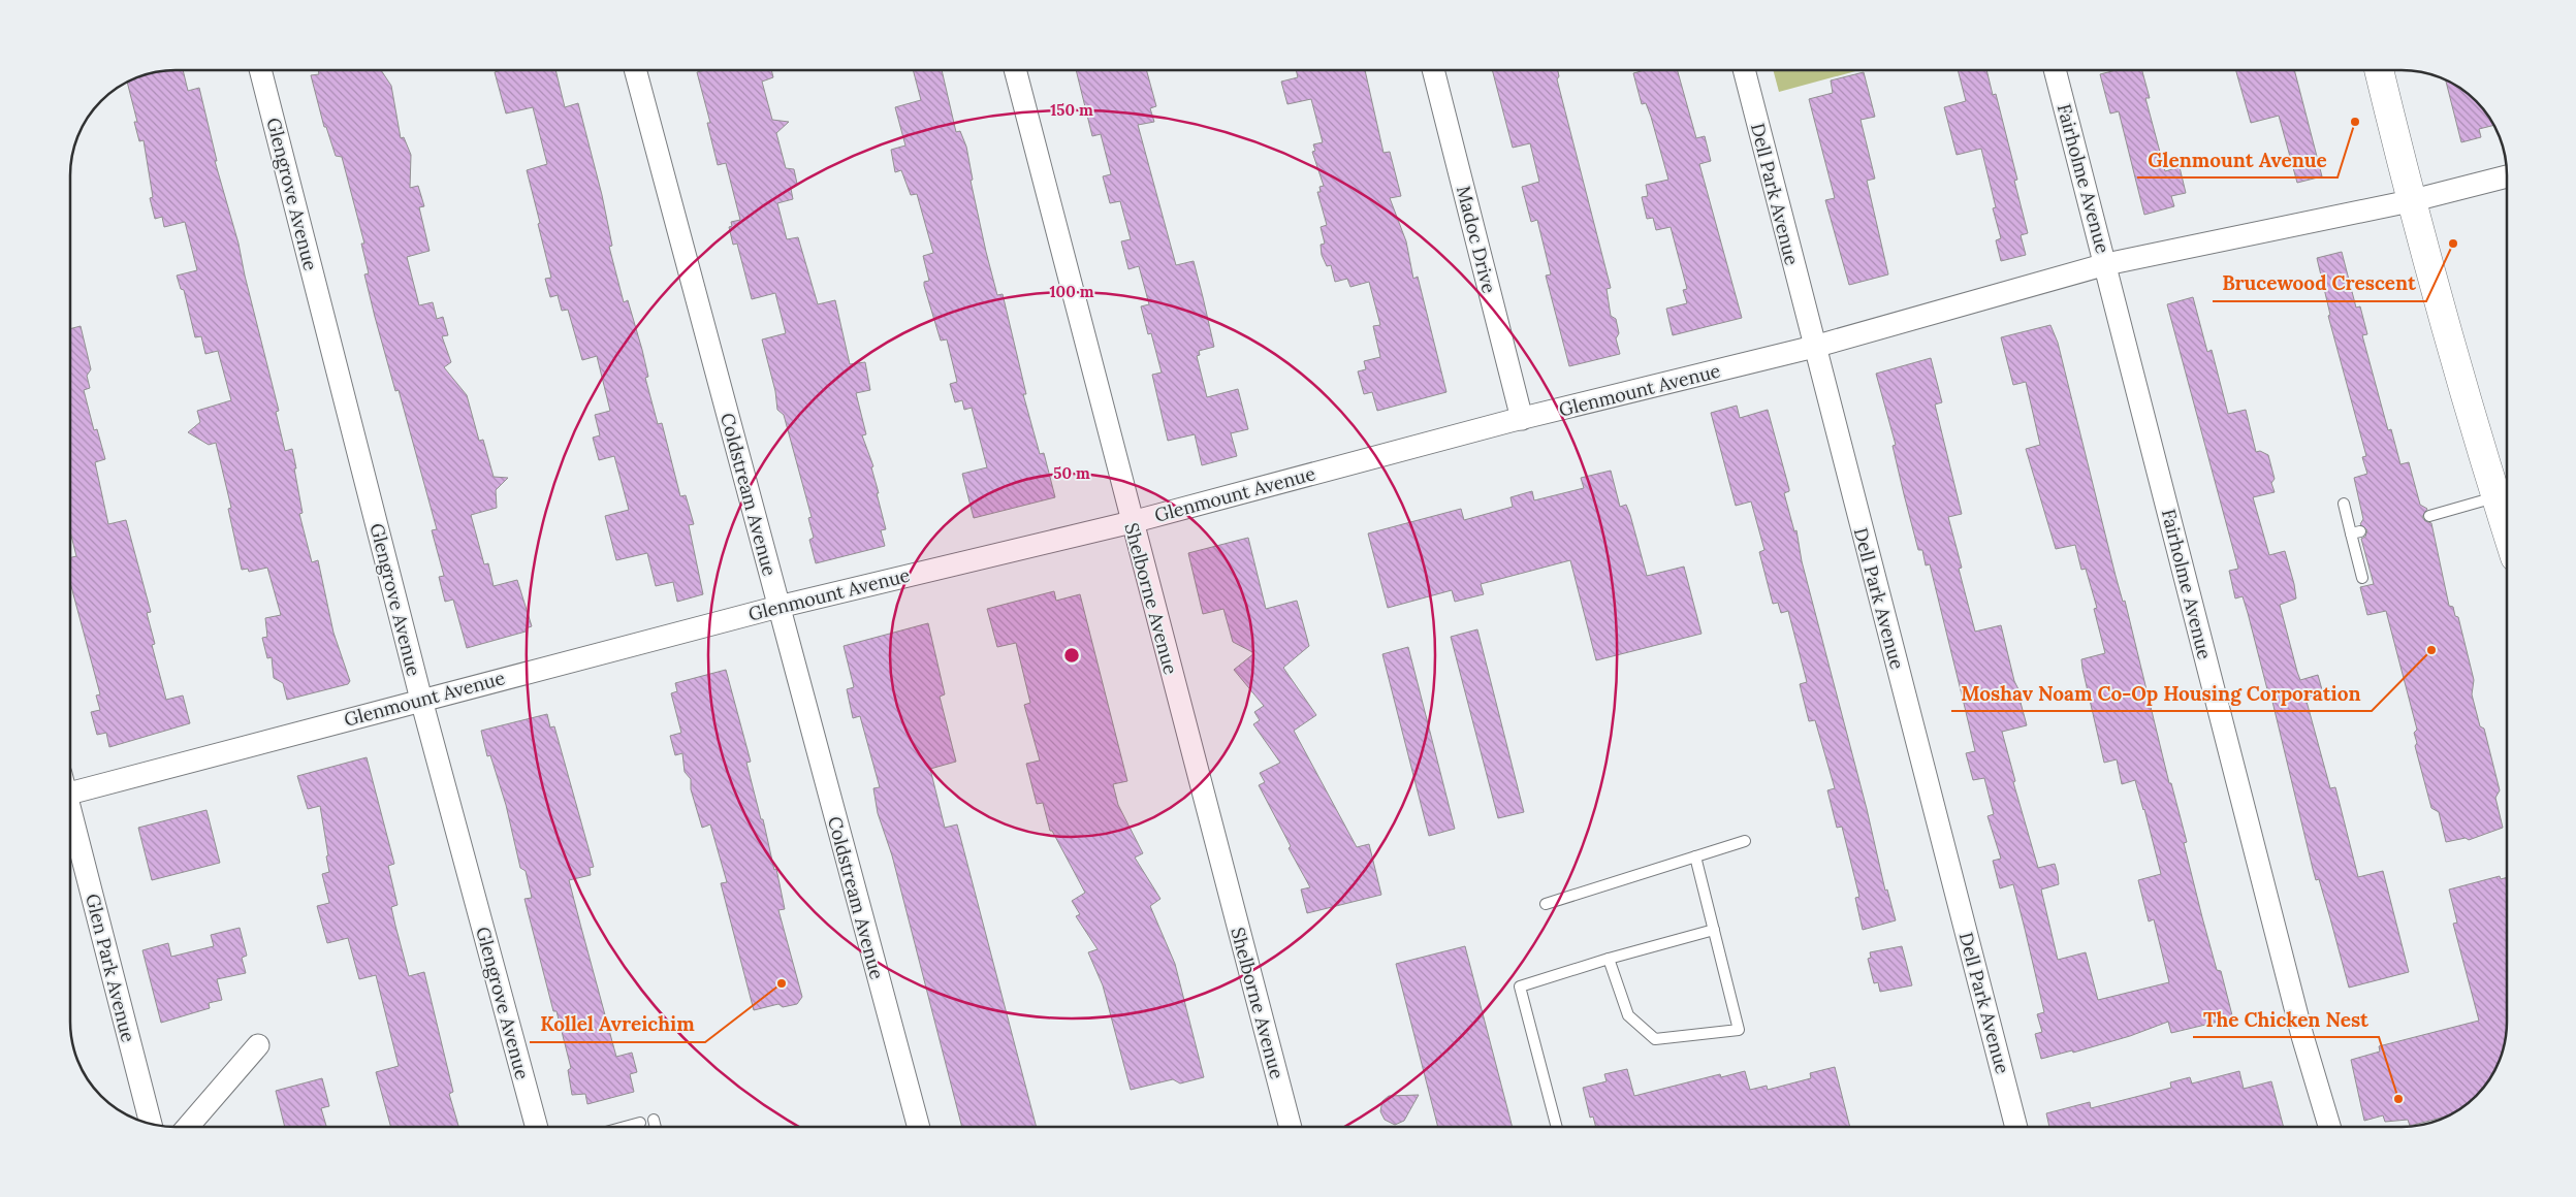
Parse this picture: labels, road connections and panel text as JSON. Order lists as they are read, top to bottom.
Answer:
{
  "streets": {
    "street": [
      "Fairholme Avenue",
      "Glengrove Avenue",
      "Dell Park Avenue",
      "Madoc Drive",
      "Glenmount Avenue",
      "Coldstream Avenue",
      "Shelborne Avenue",
      "Glen Park Avenue"
    ]
  },
  "crossings": [
    ["Fairholme Avenue", "Glenmount Avenue"],
    ["Glengrove Avenue", "Glenmount Avenue"],
    ["Dell Park Avenue", "Glenmount Avenue"],
    ["Madoc Drive", "Glenmount Avenue"],
    ["Glenmount Avenue", "Coldstream Avenue"],
    ["Glenmount Avenue", "Shelborne Avenue"]
  ],
  "places": [
    "Glenmount Avenue",
    "Brucewood Crescent",
    "Moshav Noam Co-Op Housing Corporation",
    "Kollel Avreichim",
    "The Chicken Nest"
  ],
  "rings": ["150 m", "100 m", "50 m"]
}
